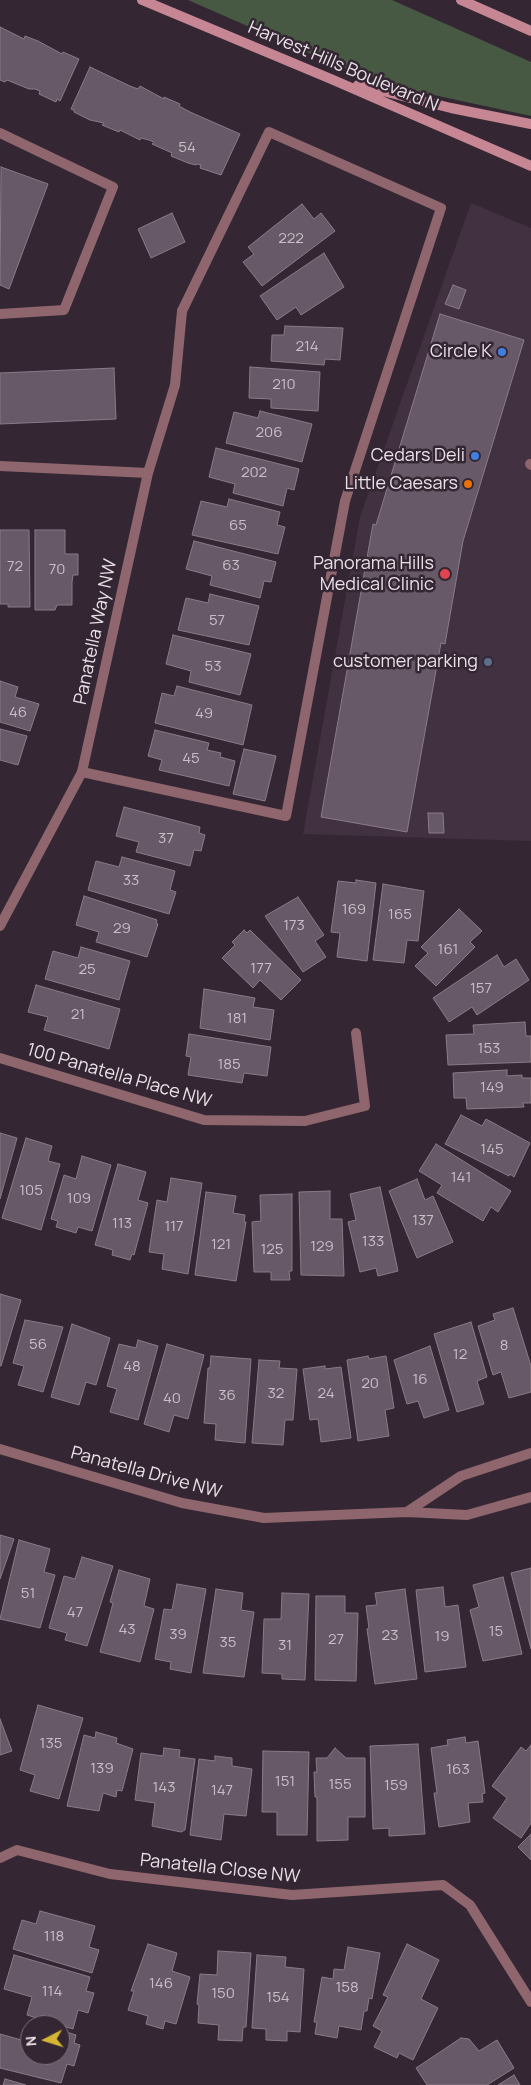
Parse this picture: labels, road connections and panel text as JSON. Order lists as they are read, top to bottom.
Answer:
{
  "streets": {
    "main road": ["Harvest Hills Boulevard N"],
    "street": [
      "Panatella Way NW",
      "100 Panatella Place NW",
      "Panatella Drive NW",
      "Panatella Close NW"
    ]
  },
  "places": [
    "Circle K",
    "Cedars Deli",
    "Little Caesars",
    "Panorama Hills Medical Clinic",
    "customer parking"
  ],
  "house_numbers": [
    "54",
    "222",
    "214",
    "210",
    "206",
    "202",
    "65",
    "63",
    "72",
    "70",
    "57",
    "53",
    "46",
    "49",
    "45",
    "37",
    "33",
    "169",
    "165",
    "173",
    "29",
    "161",
    "177",
    "25",
    "157",
    "21",
    "181",
    "153",
    "185",
    "149",
    "145",
    "141",
    "105",
    "109",
    "137",
    "113",
    "117",
    "133",
    "121",
    "129",
    "125",
    "56",
    "8",
    "12",
    "48",
    "16",
    "20",
    "32",
    "24",
    "36",
    "40",
    "51",
    "47",
    "43",
    "15",
    "39",
    "23",
    "19",
    "27",
    "35",
    "31",
    "135",
    "139",
    "163",
    "151",
    "155",
    "159",
    "143",
    "147",
    "118",
    "146",
    "158",
    "114",
    "150",
    "154"
  ],
  "north": "left"
}
